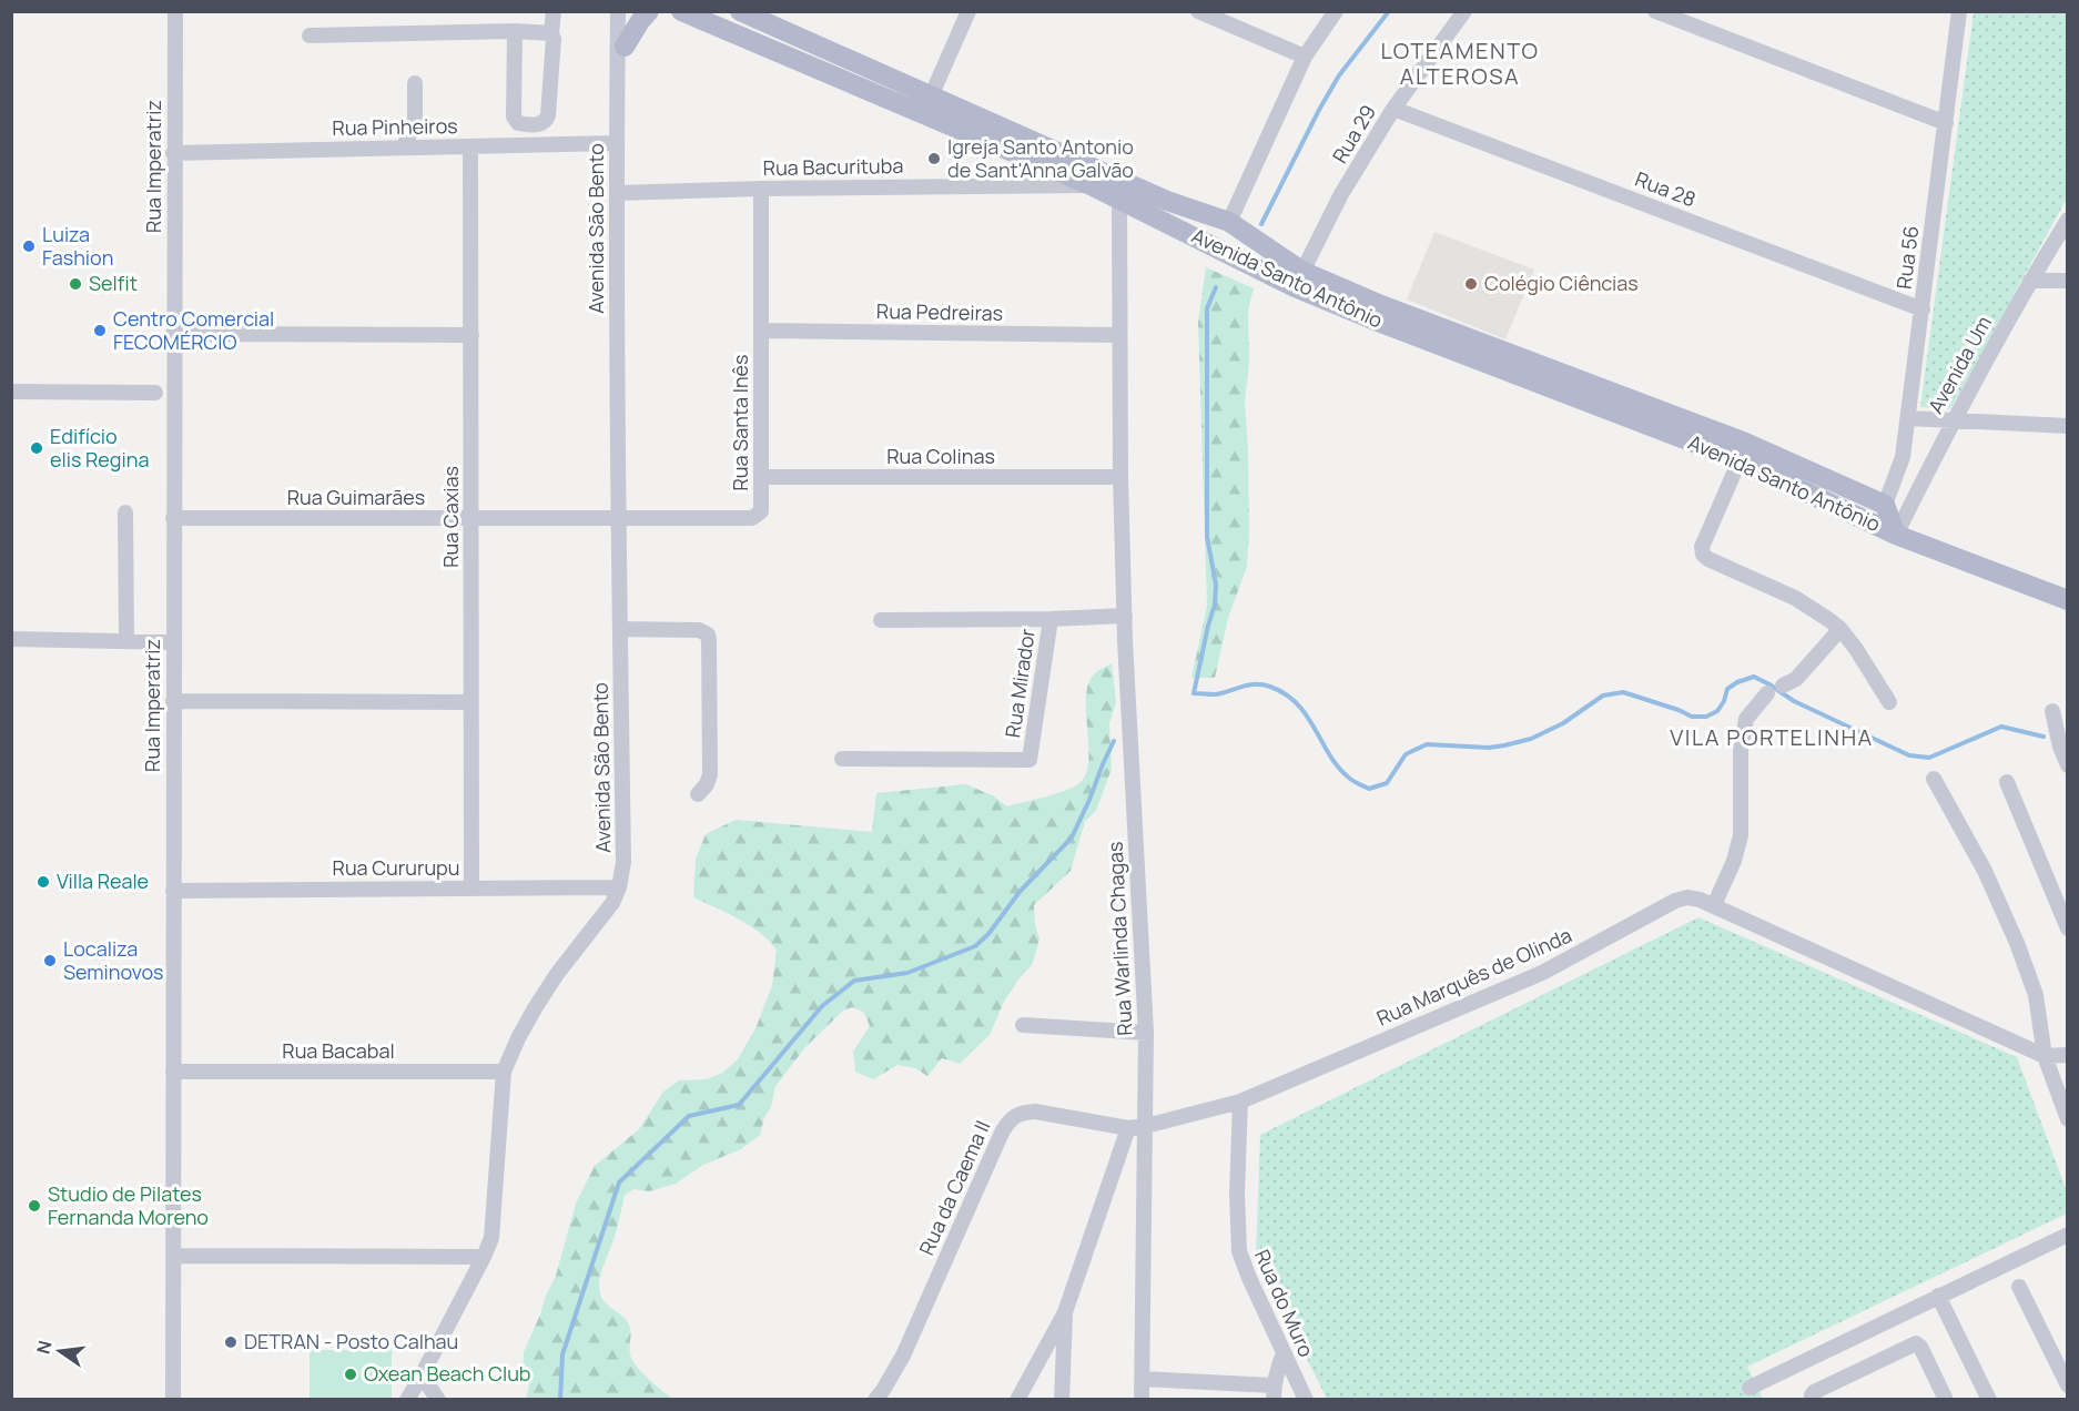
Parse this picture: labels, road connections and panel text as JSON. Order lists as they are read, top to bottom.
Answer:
{
  "streets": {
    "main road": ["Avenida Santo Antônio"],
    "street": [
      "Rua Pinheiros",
      "Rua 29",
      "Rua Imperatriz",
      "Rua Bacurituba",
      "Rua 28",
      "Avenida São Bento",
      "Rua 56",
      "Rua Pedreiras",
      "Avenida Um",
      "Rua Santa Inês",
      "Rua Colinas",
      "Rua Guimarães",
      "Rua Caxias",
      "Rua Mirador",
      "Rua Cururupu",
      "Rua Warlinda Chagas",
      "Rua Marquês de Olinda",
      "Rua Bacabal",
      "Rua da Caema II",
      "Rua do Muro"
    ]
  },
  "crossings": [
    ["Rua Pinheiros", "Rua Imperatriz"],
    ["Rua Pinheiros", "Avenida São Bento"],
    ["Rua Pinheiros", "Rua Caxias"],
    ["Rua 29", "Rua 28"],
    ["Rua 29", "Avenida Santo Antônio"],
    ["Rua Imperatriz", "Rua Guimarães"],
    ["Rua Imperatriz", "Rua Cururupu"],
    ["Rua Imperatriz", "Rua Bacabal"],
    ["Rua Bacurituba", "Avenida São Bento"],
    ["Rua Bacurituba", "Avenida Santo Antônio"],
    ["Rua Bacurituba", "Rua Santa Inês"],
    ["Rua 28", "Rua 56"],
    ["Avenida São Bento", "Rua Santa Inês"],
    ["Avenida São Bento", "Rua Guimarães"],
    ["Avenida São Bento", "Rua Cururupu"],
    ["Avenida São Bento", "Rua Bacabal"],
    ["Rua 56", "Avenida Santo Antônio"],
    ["Avenida Santo Antônio", "Avenida Um"],
    ["Avenida Santo Antônio", "Rua Warlinda Chagas"],
    ["Rua Pedreiras", "Rua Santa Inês"],
    ["Rua Pedreiras", "Rua Warlinda Chagas"],
    ["Rua Santa Inês", "Rua Colinas"],
    ["Rua Santa Inês", "Rua Guimarães"],
    ["Rua Colinas", "Rua Warlinda Chagas"],
    ["Rua Guimarães", "Rua Caxias"],
    ["Rua Caxias", "Rua Cururupu"],
    ["Rua Mirador", "Rua Warlinda Chagas"],
    ["Rua Warlinda Chagas", "Rua Marquês de Olinda"],
    ["Rua Warlinda Chagas", "Rua da Caema II"],
    ["Rua Marquês de Olinda", "Rua da Caema II"],
    ["Rua Marquês de Olinda", "Rua do Muro"]
  ],
  "districts": ["LOTEAMENTO ALTEROSA", "VILA PORTELINHA"],
  "places": [
    "Igreja Santo Antonio de Sant'Anna Galvão",
    "Luiza Fashion",
    "Selfit",
    "Colégio Ciências",
    "Centro Comercial FECOMÉRCIO",
    "Edifício elis Regina",
    "Villa Reale",
    "Localiza Seminovos",
    "Studio de Pilates Fernanda Moreno",
    "DETRAN - Posto Calhau",
    "Oxean Beach Club"
  ],
  "north": "left"
}
